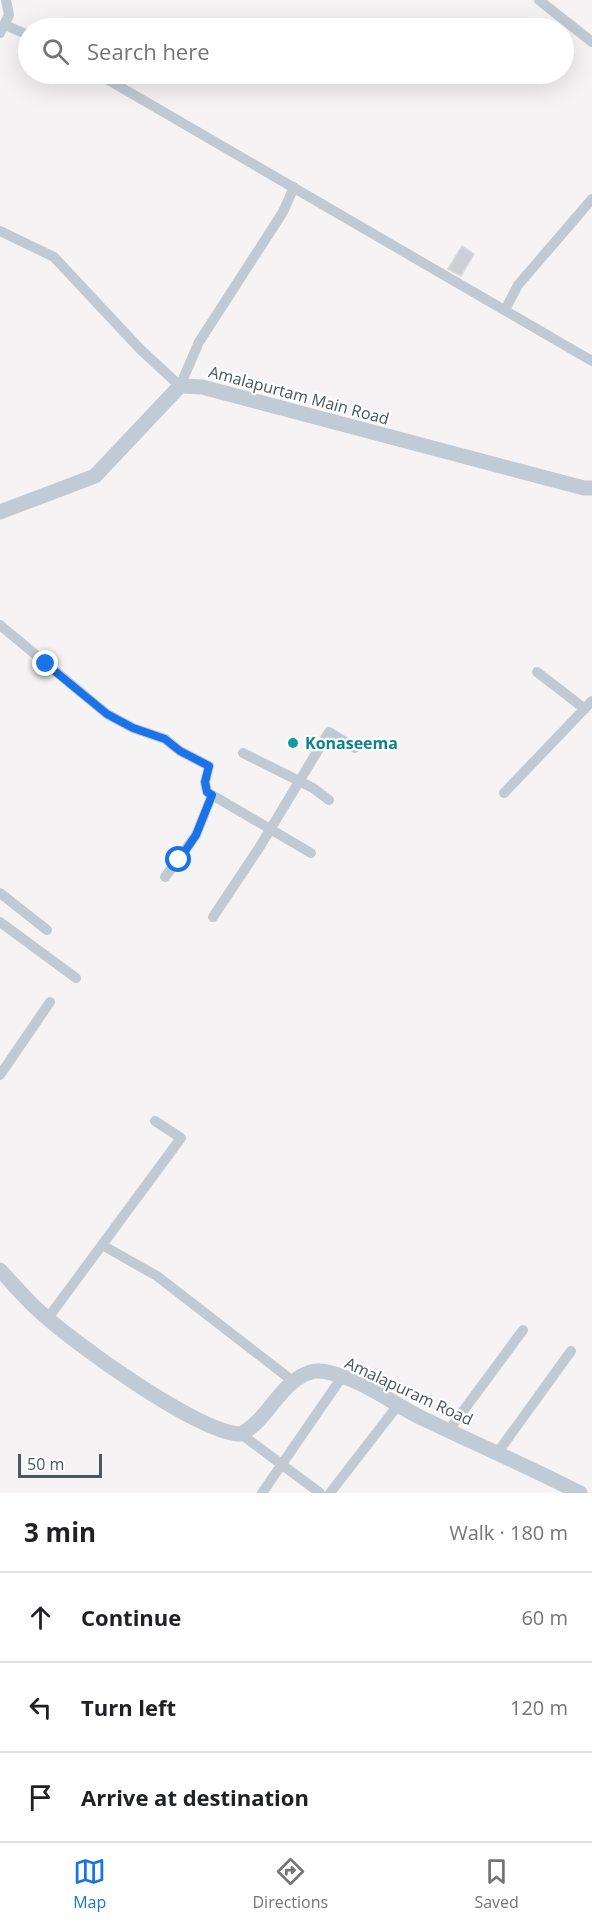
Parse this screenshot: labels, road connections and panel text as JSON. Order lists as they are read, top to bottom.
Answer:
{
  "streets": {
    "street": ["Amalapurtam Main Road", "Amalapuram Road"]
  },
  "places": ["Konaseema"],
  "scale_bar": "50 m",
  "page": {
    "search": "Search here",
    "scale": "50 m",
    "heading": ["3 min", "Walk · 180 m"],
    "list": [
      ["Continue", "60 m"],
      ["Turn left", "120 m"],
      "Arrive at destination"
    ],
    "nav": ["Map", "Directions", "Saved"]
  }
}
